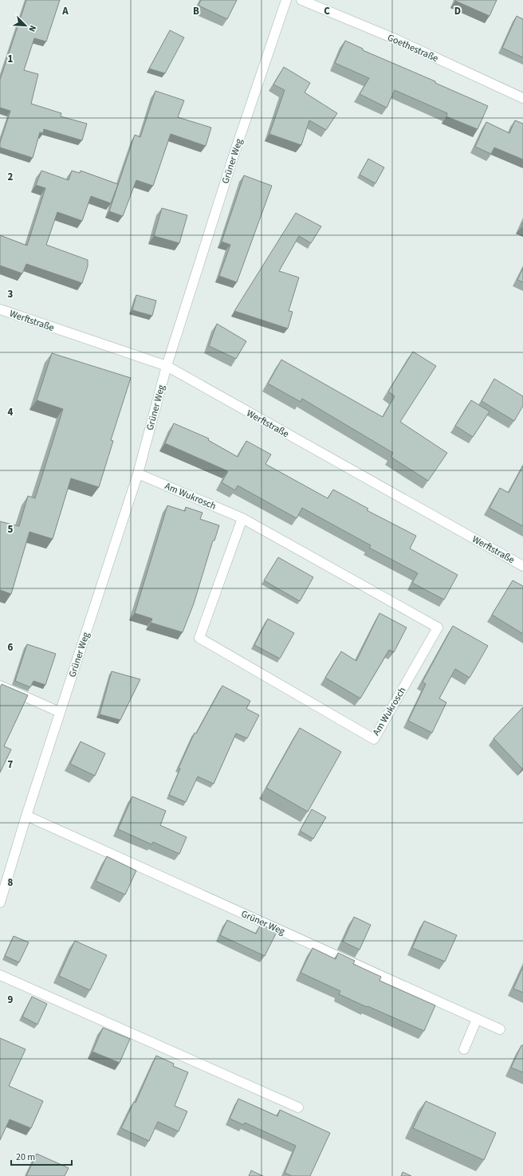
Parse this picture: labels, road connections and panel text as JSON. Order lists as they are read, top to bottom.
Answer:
{
  "streets": {
    "street": [
      "Goethestraße",
      "Grüner Weg",
      "Werftstraße",
      "Am Wukrosch"
    ]
  },
  "crossings": [
    ["Grüner Weg", "Werftstraße"],
    ["Grüner Weg", "Am Wukrosch"]
  ],
  "scale_bar": "20 m",
  "north": "bottom right",
  "grid": {
    "columns": [
      "A",
      "B",
      "C",
      "D"
    ],
    "rows": [
      "1",
      "2",
      "3",
      "4",
      "5",
      "6",
      "7",
      "8",
      "9"
    ]
  }
}
